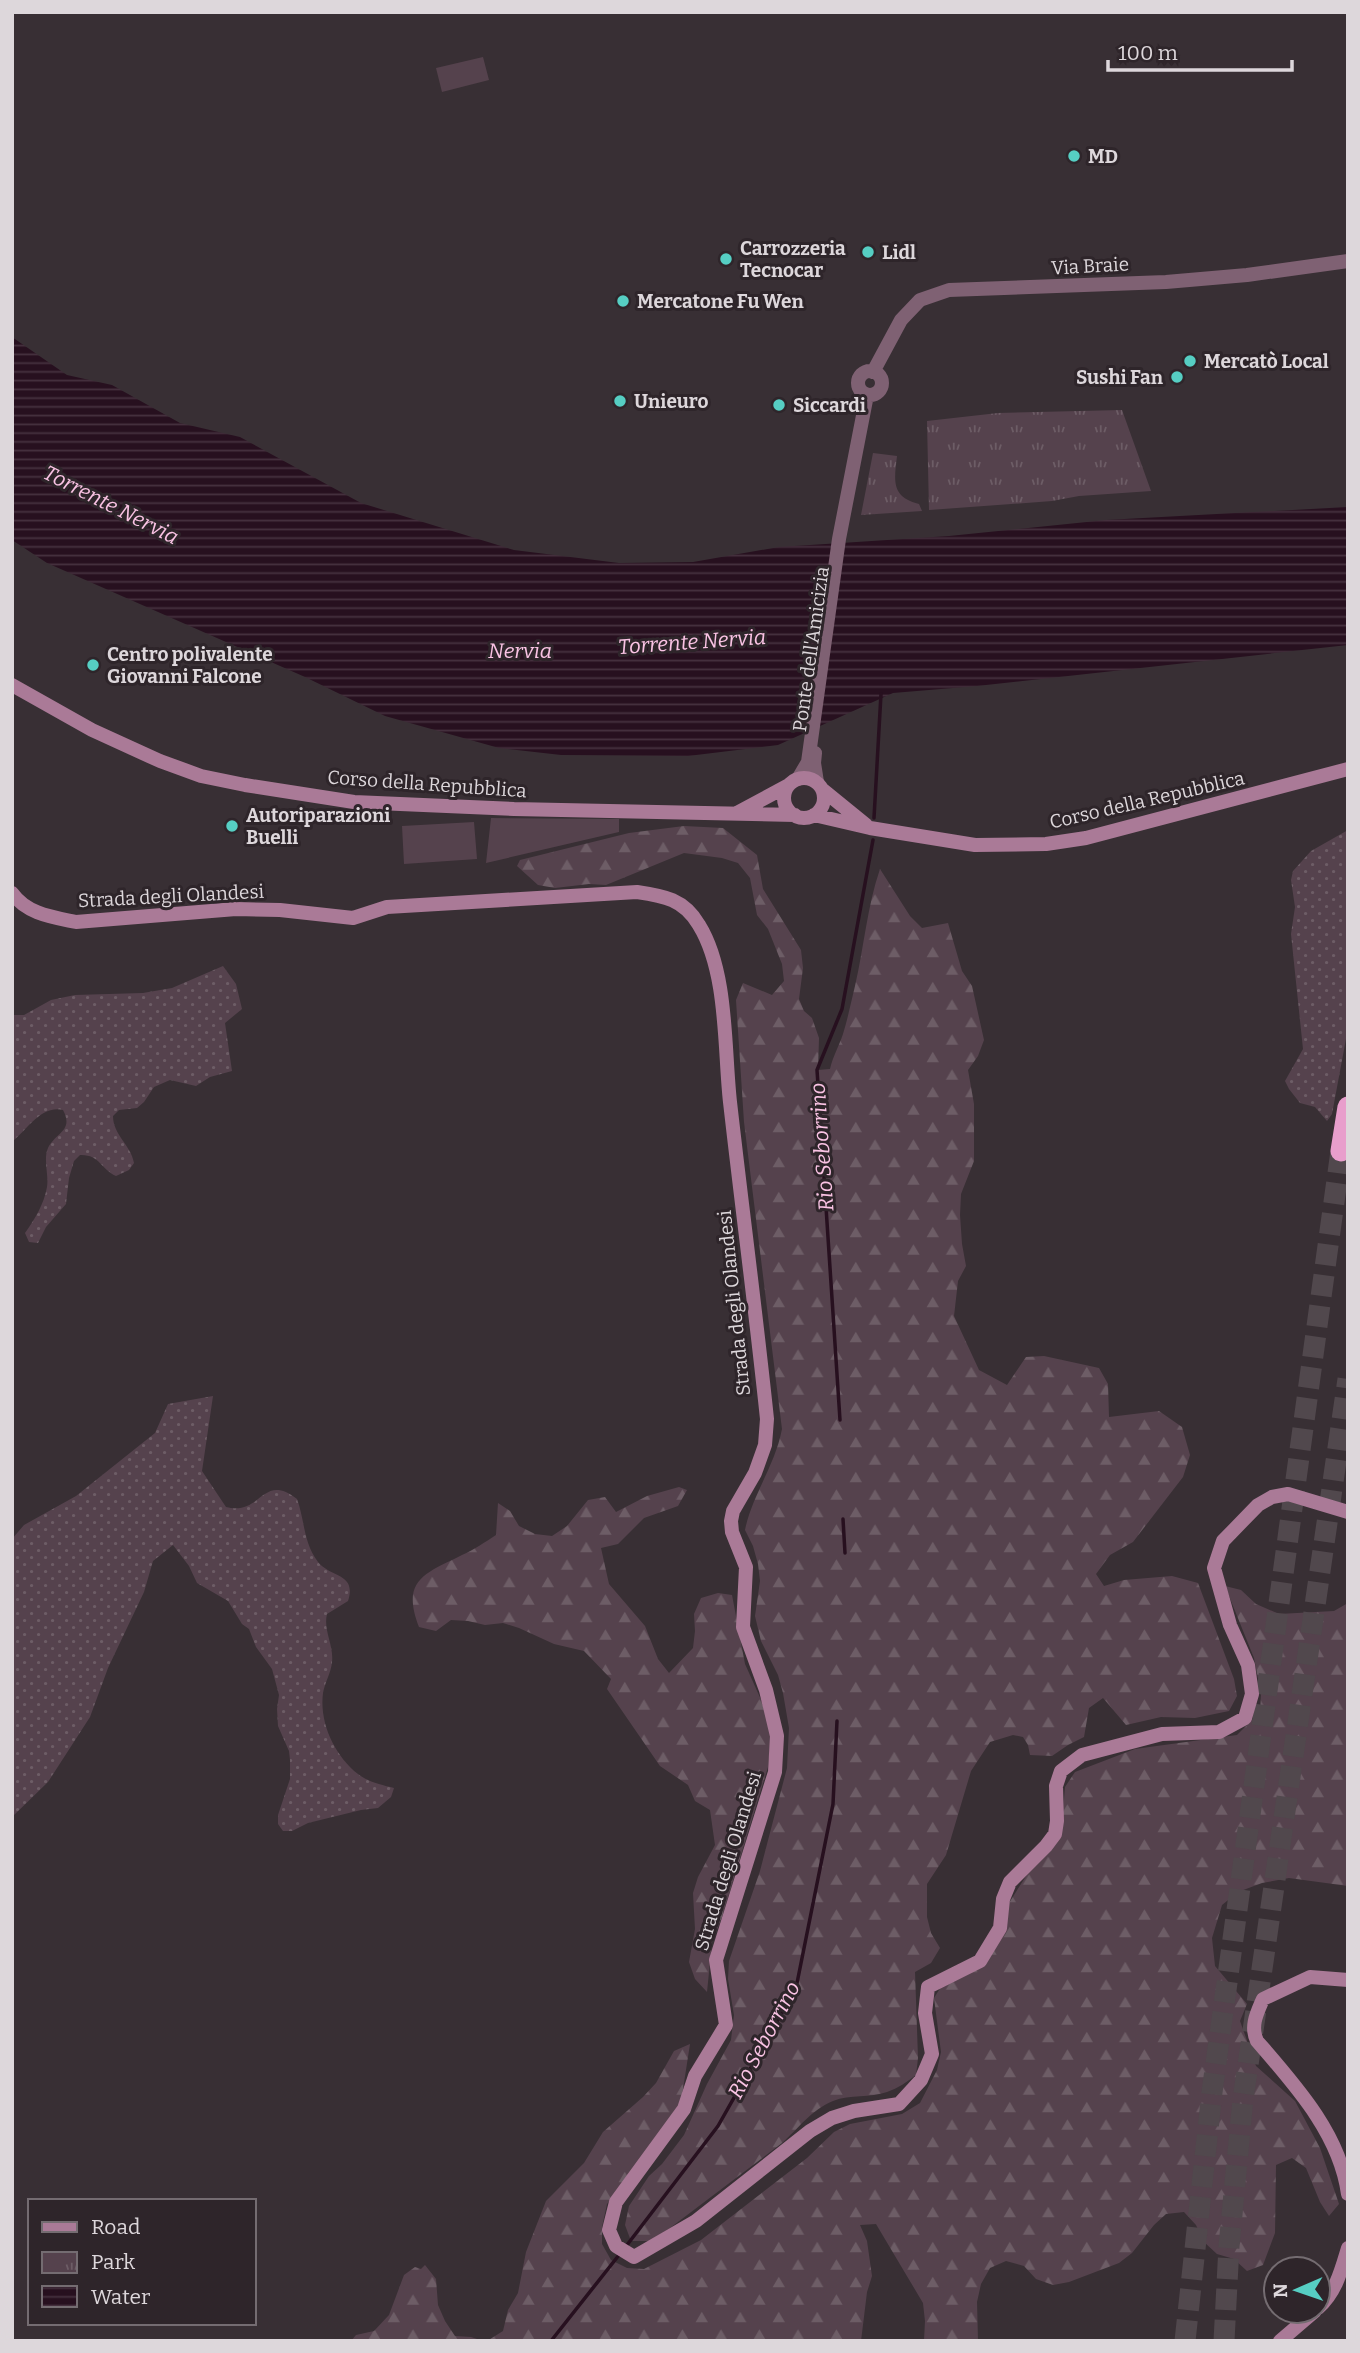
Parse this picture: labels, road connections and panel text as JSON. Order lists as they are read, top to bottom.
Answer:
{
  "streets": {
    "main road": ["Corso della Repubblica", "Strada degli Olandesi"],
    "street": ["Via Braie", "Ponte dell'Amicizia"]
  },
  "crossings": [
    ["Via Braie", "Ponte dell'Amicizia"]
  ],
  "water": ["Torrente Nervia", "Nervia", "Rio Seborrino"],
  "places": [
    "MD",
    "Lidl",
    "Carrozzeria Tecnocar",
    "Mercatone Fu Wen",
    "Mercatò Local",
    "Sushi Fan",
    "Unieuro",
    "Siccardi",
    "Centro polivalente Giovanni Falcone",
    "Autoriparazioni Buelli"
  ],
  "legend": ["Road", "Park", "Water"],
  "scale_bar": "100 m",
  "north": "left"
}
